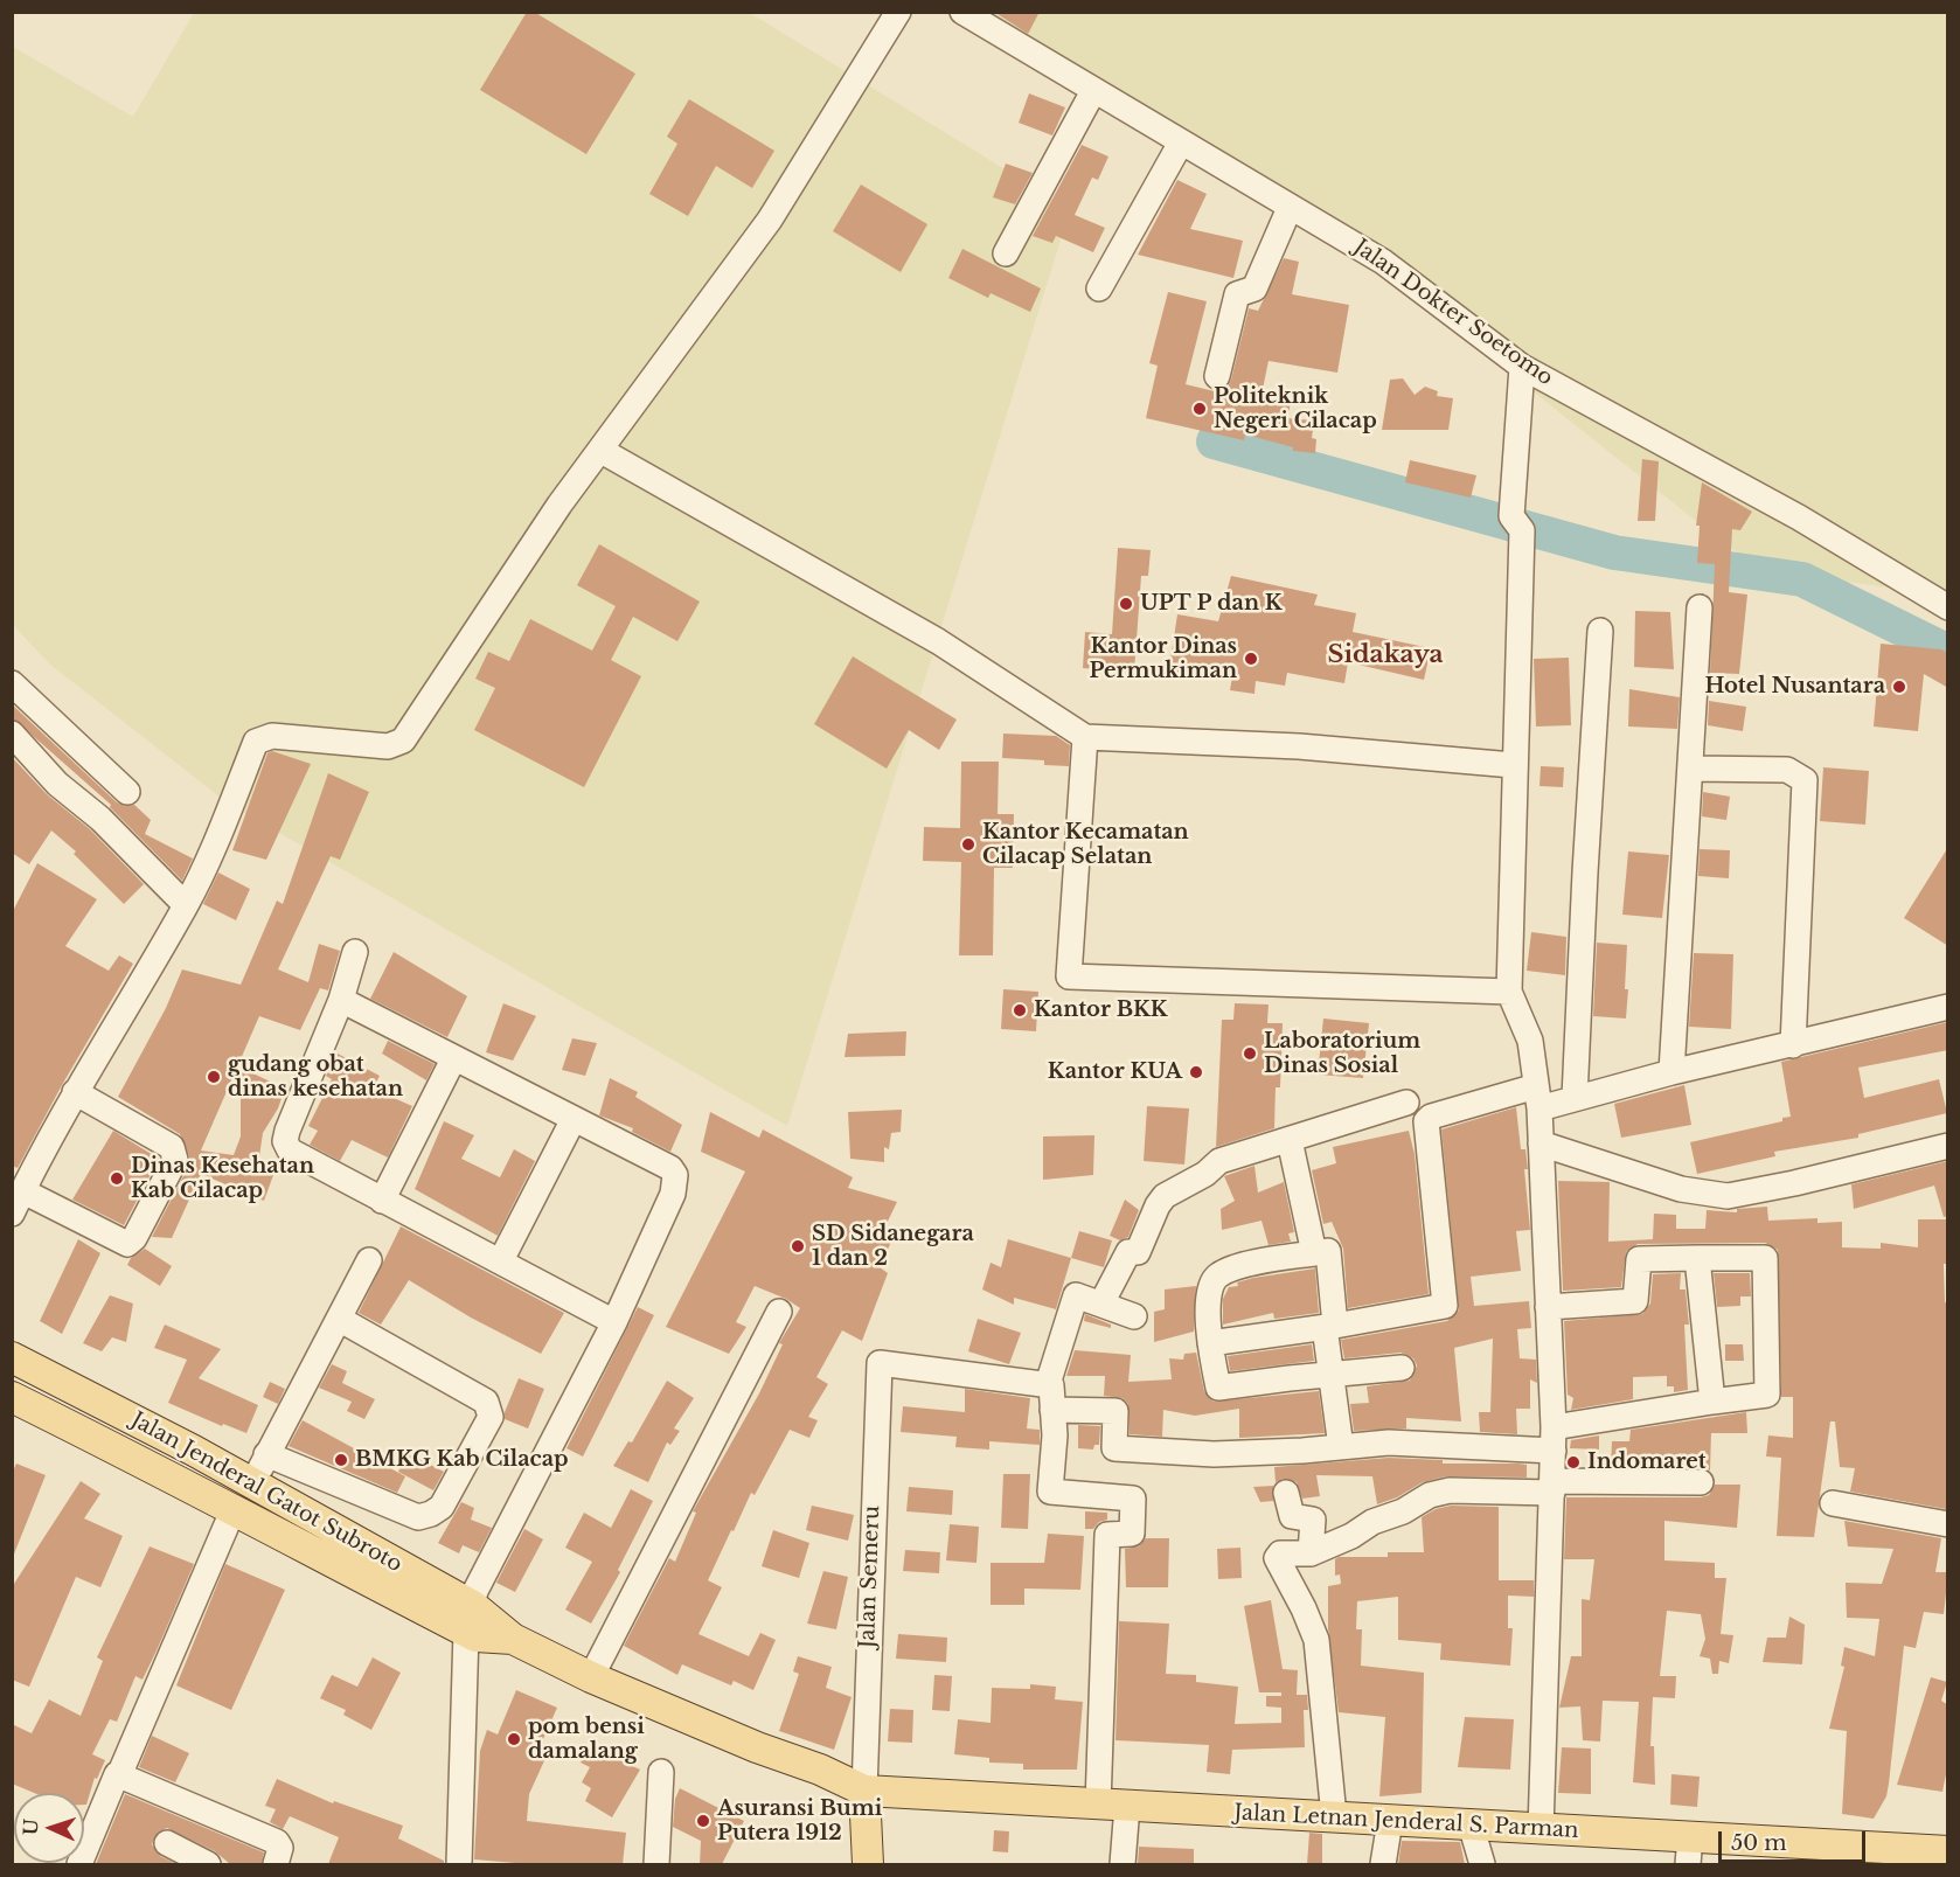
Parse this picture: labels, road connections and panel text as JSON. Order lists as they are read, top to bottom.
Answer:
{
  "streets": {
    "main road": ["Jalan Jenderal Gatot Subroto", "Jalan Letnan Jenderal S. Parman"],
    "street": ["Jalan Dokter Soetomo", "Jalan Semeru"]
  },
  "crossings": [
    ["Jalan Jenderal Gatot Subroto", "Jalan Semeru"],
    ["Jalan Jenderal Gatot Subroto", "Jalan Letnan Jenderal S. Parman"],
    ["Jalan Semeru", "Jalan Letnan Jenderal S. Parman"]
  ],
  "districts": ["Sidakaya"],
  "places": [
    "Politeknik Negeri Cilacap",
    "UPT P dan K",
    "Kantor Dinas Permukiman",
    "Hotel Nusantara",
    "Kantor Kecamatan Cilacap Selatan",
    "Kantor BKK",
    "Laboratorium Dinas Sosial",
    "Kantor KUA",
    "gudang obat dinas kesehatan",
    "Dinas Kesehatan Kab Cilacap",
    "SD Sidanegara 1 dan 2",
    "BMKG Kab Cilacap",
    "Indomaret",
    "pom bensi damalang",
    "Asuransi Bumi Putera 1912"
  ],
  "scale_bar": "50 m",
  "north": "left"
}
